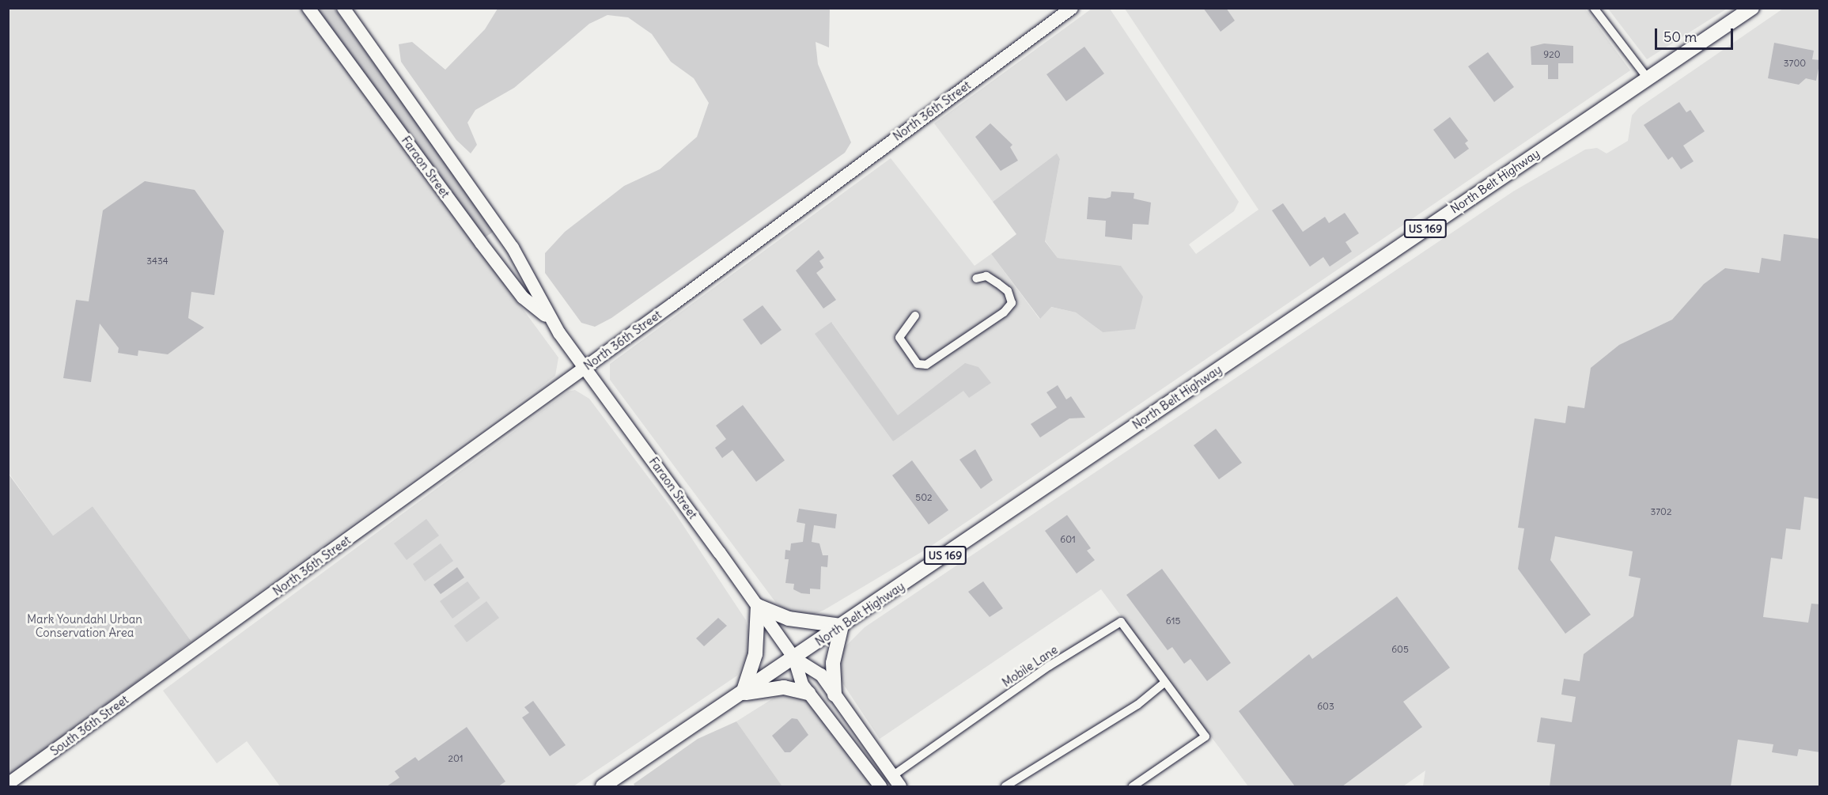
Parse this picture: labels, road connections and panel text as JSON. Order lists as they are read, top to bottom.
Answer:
{
  "streets": {
    "main road": [
      "North 36th Street",
      "Faraon Street",
      "North Belt Highway",
      "US 169",
      "South 36th Street"
    ],
    "street": ["Mobile Lane"]
  },
  "crossings": [
    ["North 36th Street", "Faraon Street"],
    ["North 36th Street", "South 36th Street"],
    ["Faraon Street", "North Belt Highway"],
    ["Faraon Street", "Mobile Lane"]
  ],
  "parks": ["Mark Youndahl Urban Conservation Area"],
  "house_numbers": [
    "920",
    "3700",
    "3434",
    "502",
    "3702",
    "601",
    "615",
    "605",
    "603",
    "201"
  ],
  "scale_bar": "50 m"
}
